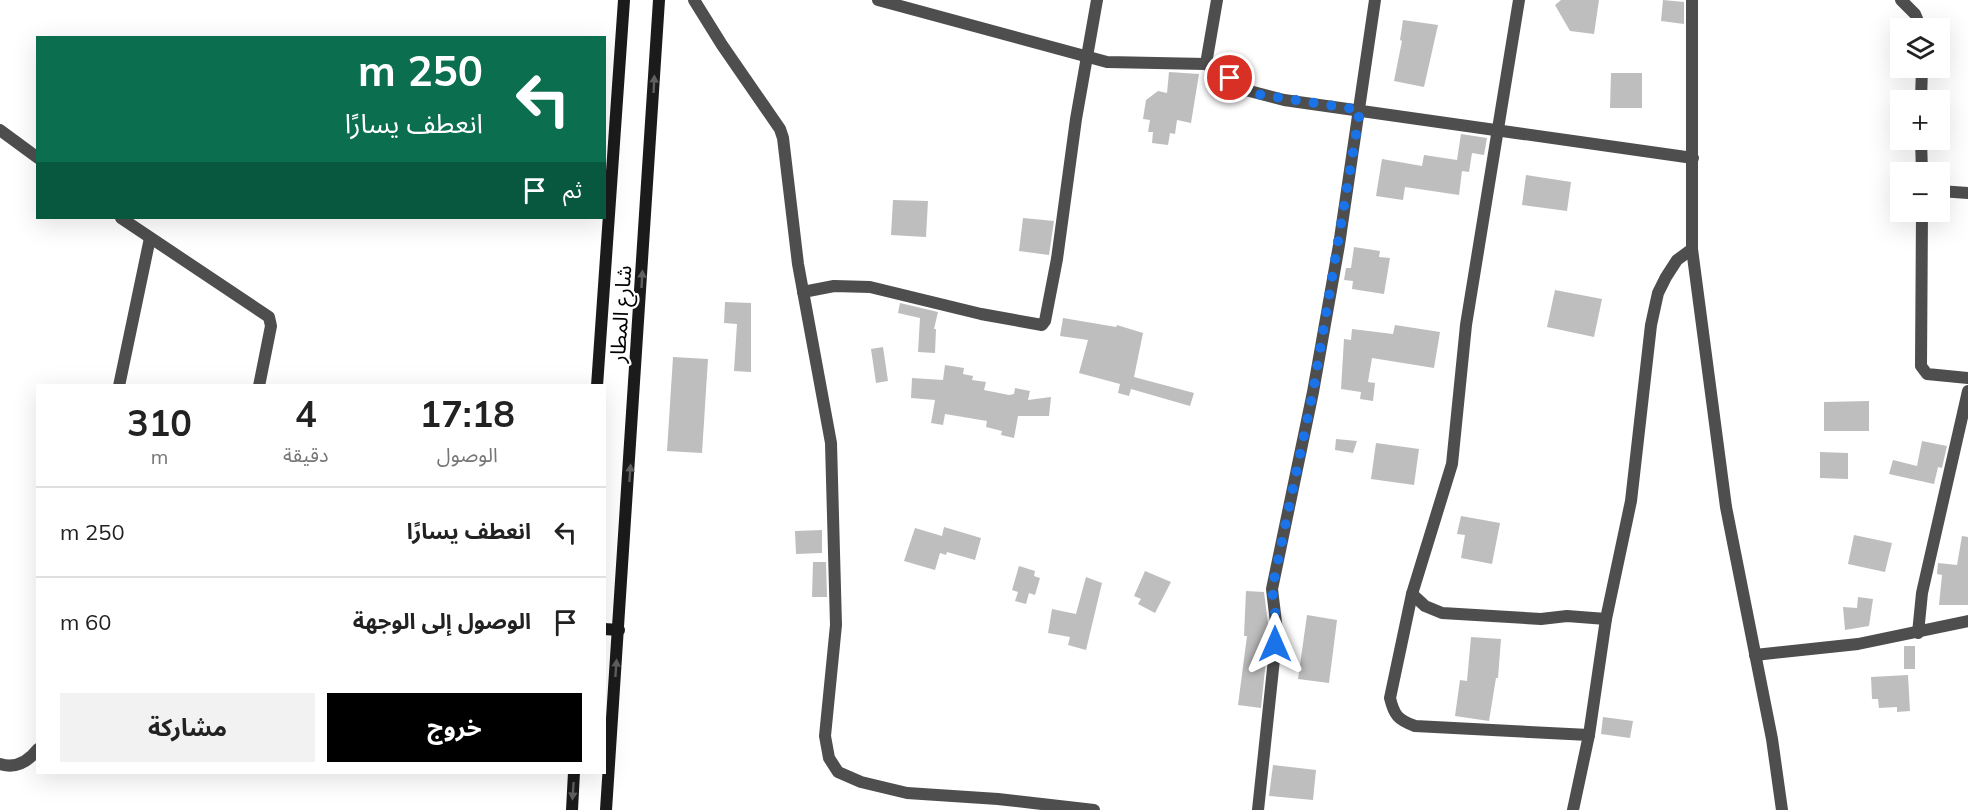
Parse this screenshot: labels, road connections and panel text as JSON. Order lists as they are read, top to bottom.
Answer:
{
  "streets": {
    "street": ["شارع المطار"]
  },
  "page": {
    "map_buttons": ["+", "−"],
    "turn": ["250 m", "انعطف يسارًا"],
    "then": "ثم",
    "eta": [
      "17:18",
      "الوصول",
      "4",
      "دقيقة",
      "310",
      "m"
    ],
    "list": [
      {
        "name": "انعطف يسارًا",
        "value": "250 m"
      },
      {
        "name": "الوصول إلى الوجهة",
        "value": "60 m"
      }
    ],
    "buttons": ["خروج", "مشاركة"]
  }
}
